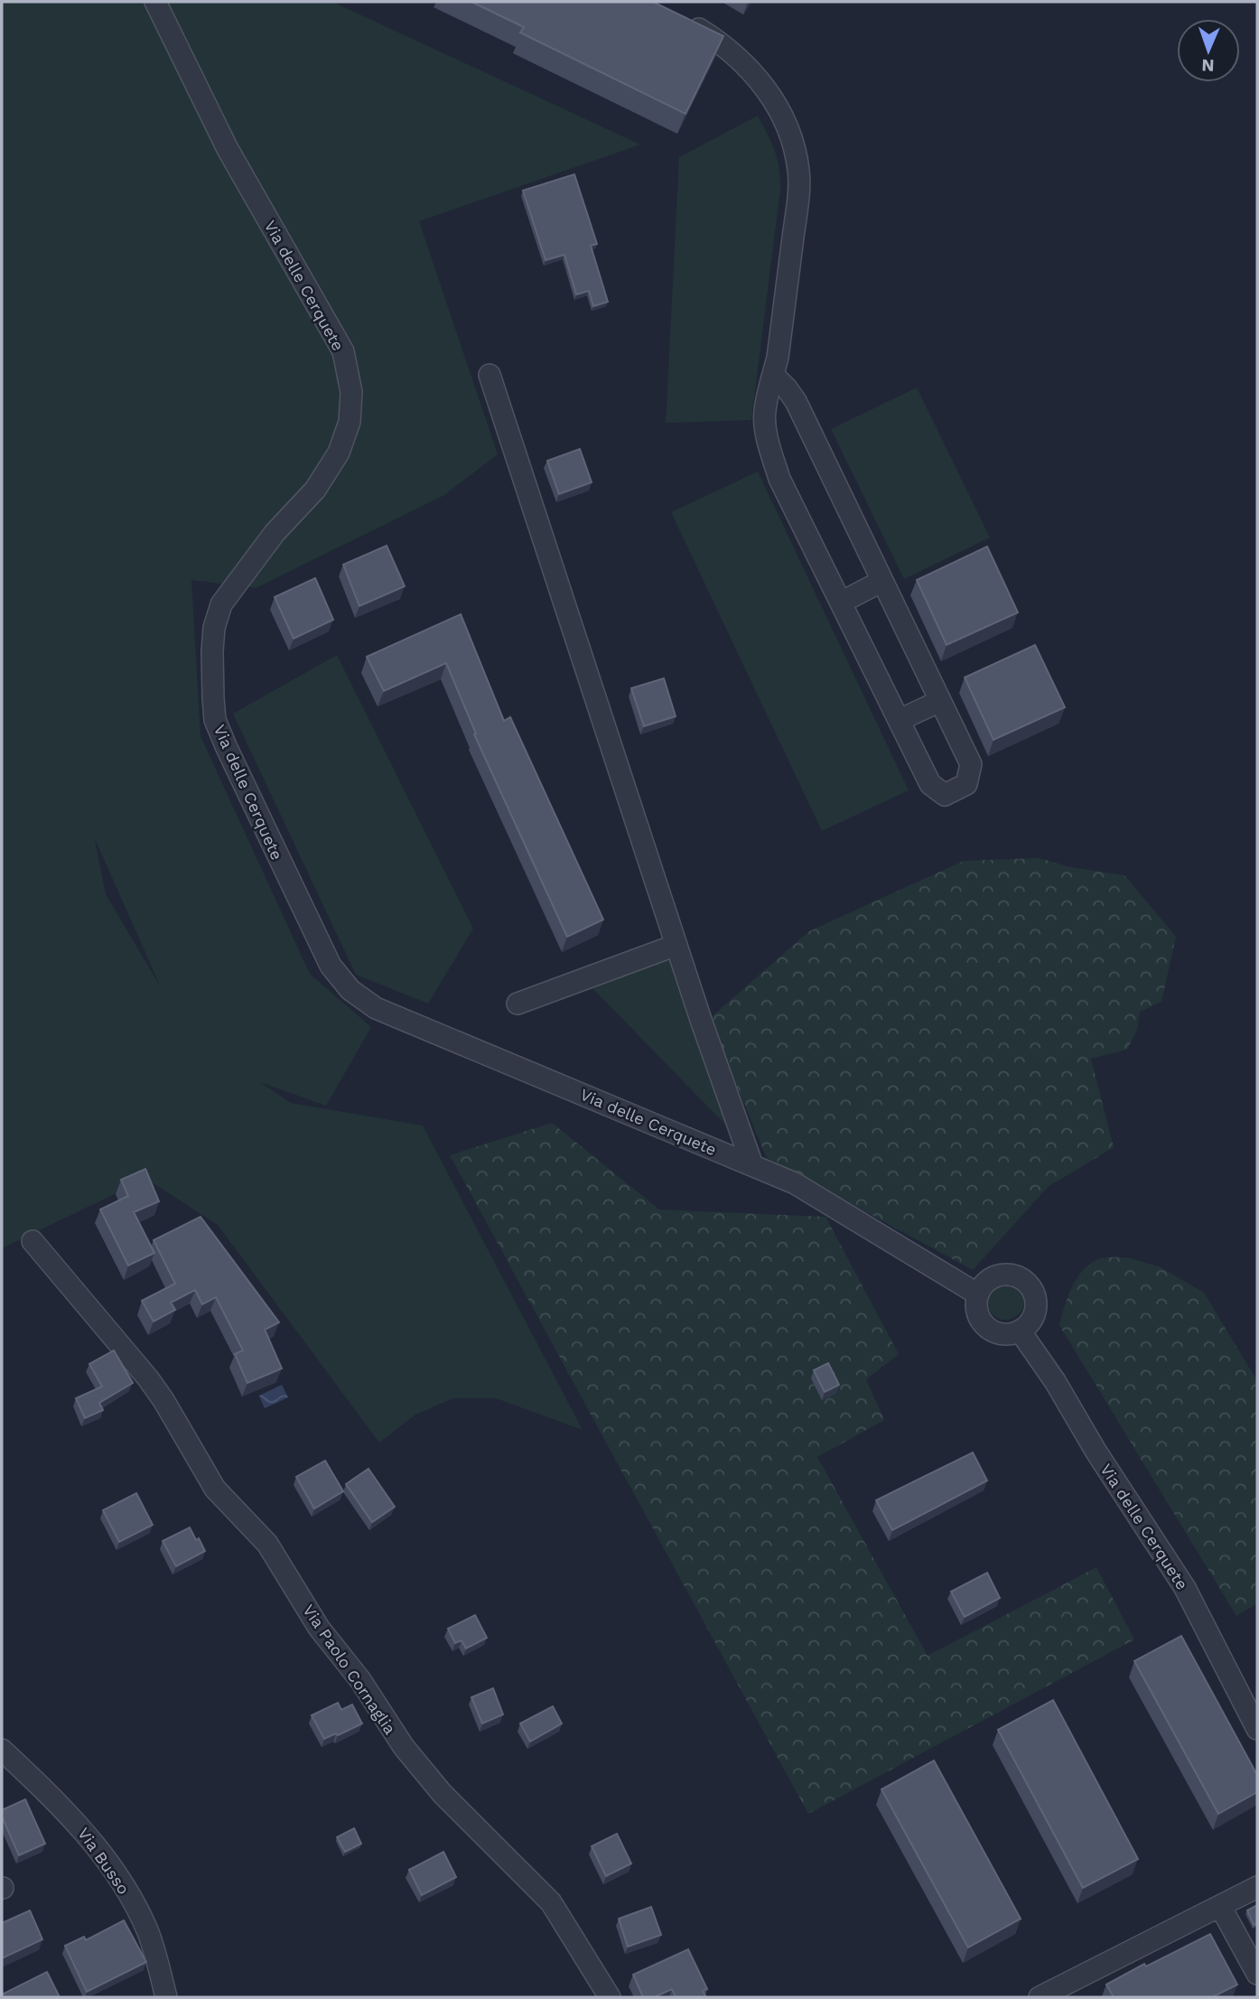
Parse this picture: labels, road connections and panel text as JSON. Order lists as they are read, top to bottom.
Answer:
{
  "streets": {
    "street": ["Via delle Cerquete", "Via Paolo Cornaglia", "Via Busso"]
  },
  "north": "bottom"
}
